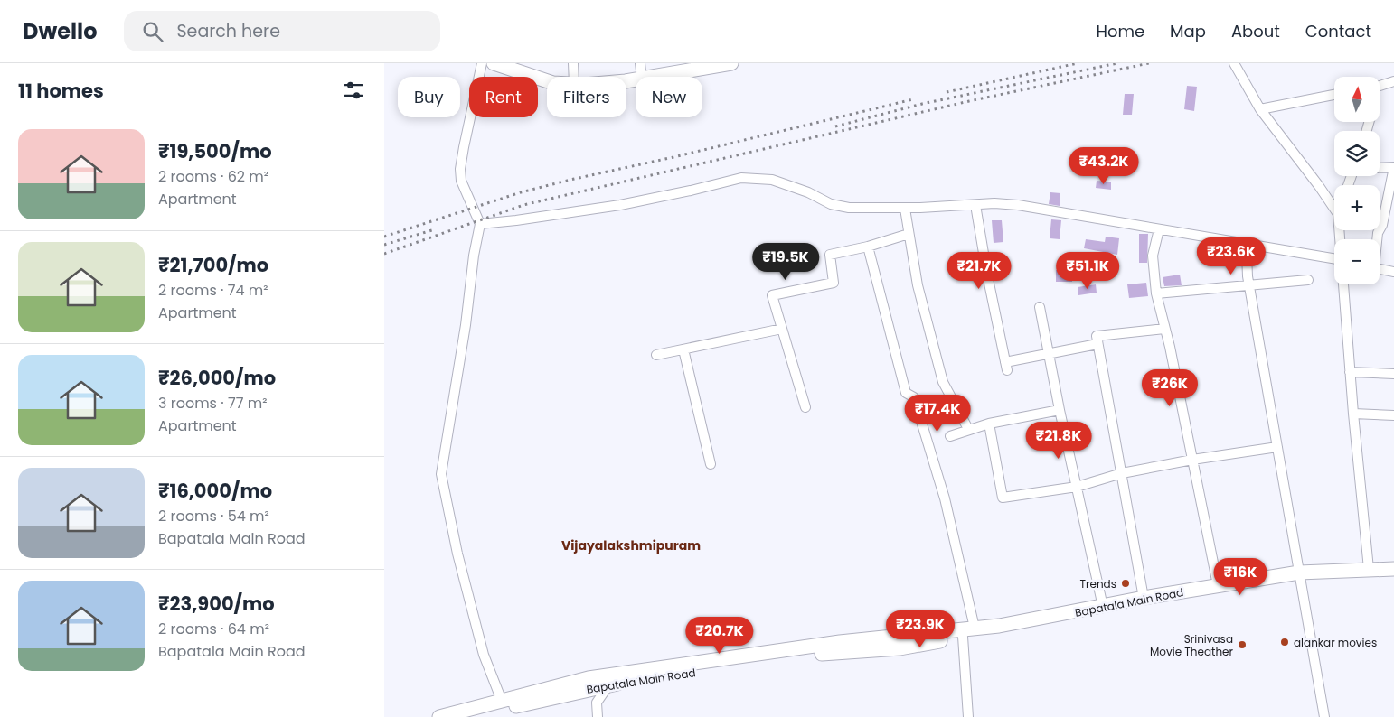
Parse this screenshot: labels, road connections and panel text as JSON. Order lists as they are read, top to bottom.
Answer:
{
  "streets": {
    "main road": ["Bapatala Main Road"]
  },
  "districts": ["Vijayalakshmipuram"],
  "places": ["Trends", "alankar movies", "Srinivasa Movie Theather"],
  "north": "top",
  "page": {
    "header": "Dwello",
    "search": "Search here",
    "nav": [
      "Home",
      "Map",
      "About",
      "Contact"
    ],
    "heading": "11 homes",
    "map_buttons": ["+", "−"],
    "chip": [
      "Buy",
      "Rent",
      "Filters",
      "New"
    ],
    "list": [
      {
        "name": "₹19,500/mo",
        "note": "2 rooms · 62 m² · Apartment"
      },
      {
        "name": "₹21,700/mo",
        "note": "2 rooms · 74 m² · Apartment"
      },
      {
        "name": "₹26,000/mo",
        "note": "3 rooms · 77 m² · Apartment"
      },
      {
        "name": "₹16,000/mo",
        "note": "2 rooms · 54 m² · Bapatala Main Road"
      },
      {
        "name": "₹23,900/mo",
        "note": "2 rooms · 64 m² · Bapatala Main Road"
      }
    ],
    "price": [
      "₹43.2K",
      "₹23.6K",
      "₹19.5K",
      "₹21.7K",
      "₹51.1K",
      "₹26K",
      "₹17.4K",
      "₹21.8K",
      "₹16K",
      "₹23.9K",
      "₹20.7K"
    ]
  }
}
